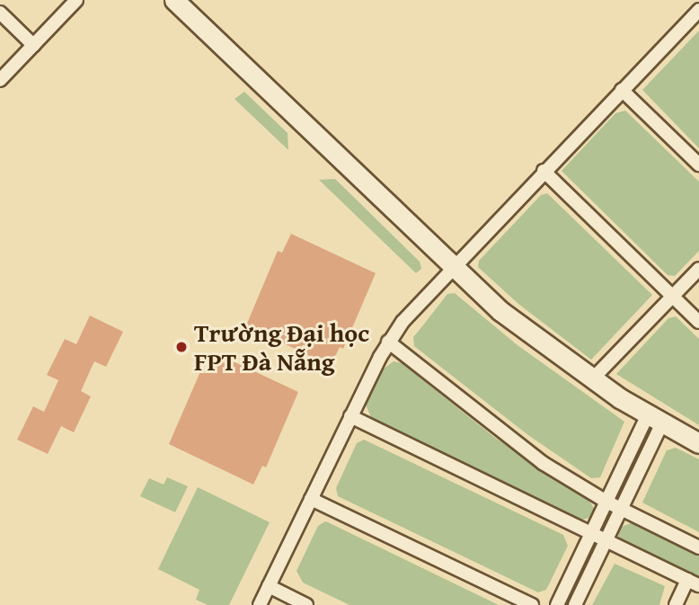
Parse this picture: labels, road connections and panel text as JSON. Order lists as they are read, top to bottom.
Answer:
{
  "places": ["Trường Đại học FPT Đà Nẵng"]
}
